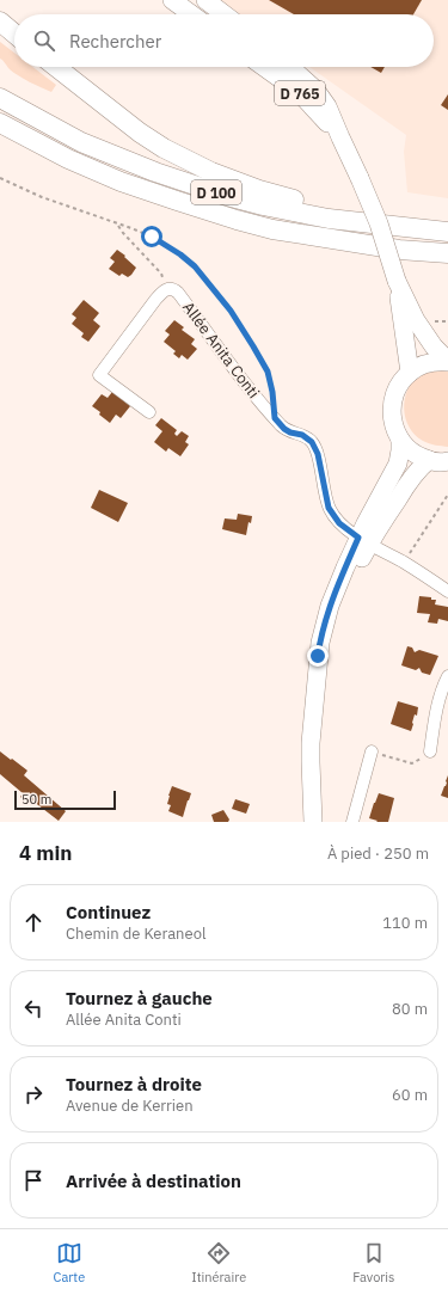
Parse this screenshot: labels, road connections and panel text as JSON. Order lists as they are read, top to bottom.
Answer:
{
  "streets": {
    "highway": ["D 100"],
    "main road": ["D 765"],
    "street": ["Allée Anita Conti"]
  },
  "scale_bar": "50 m",
  "page": {
    "search": "Rechercher",
    "scale": "50 m",
    "heading": ["4 min", "À pied · 250 m"],
    "list": [
      ["Continuez", "Chemin de Keraneol", "110 m"],
      ["Tournez à gauche", "Allée Anita Conti", "80 m"],
      ["Tournez à droite", "Avenue de Kerrien", "60 m"],
      "Arrivée à destination"
    ],
    "nav": ["Carte", "Itinéraire", "Favoris"]
  }
}
